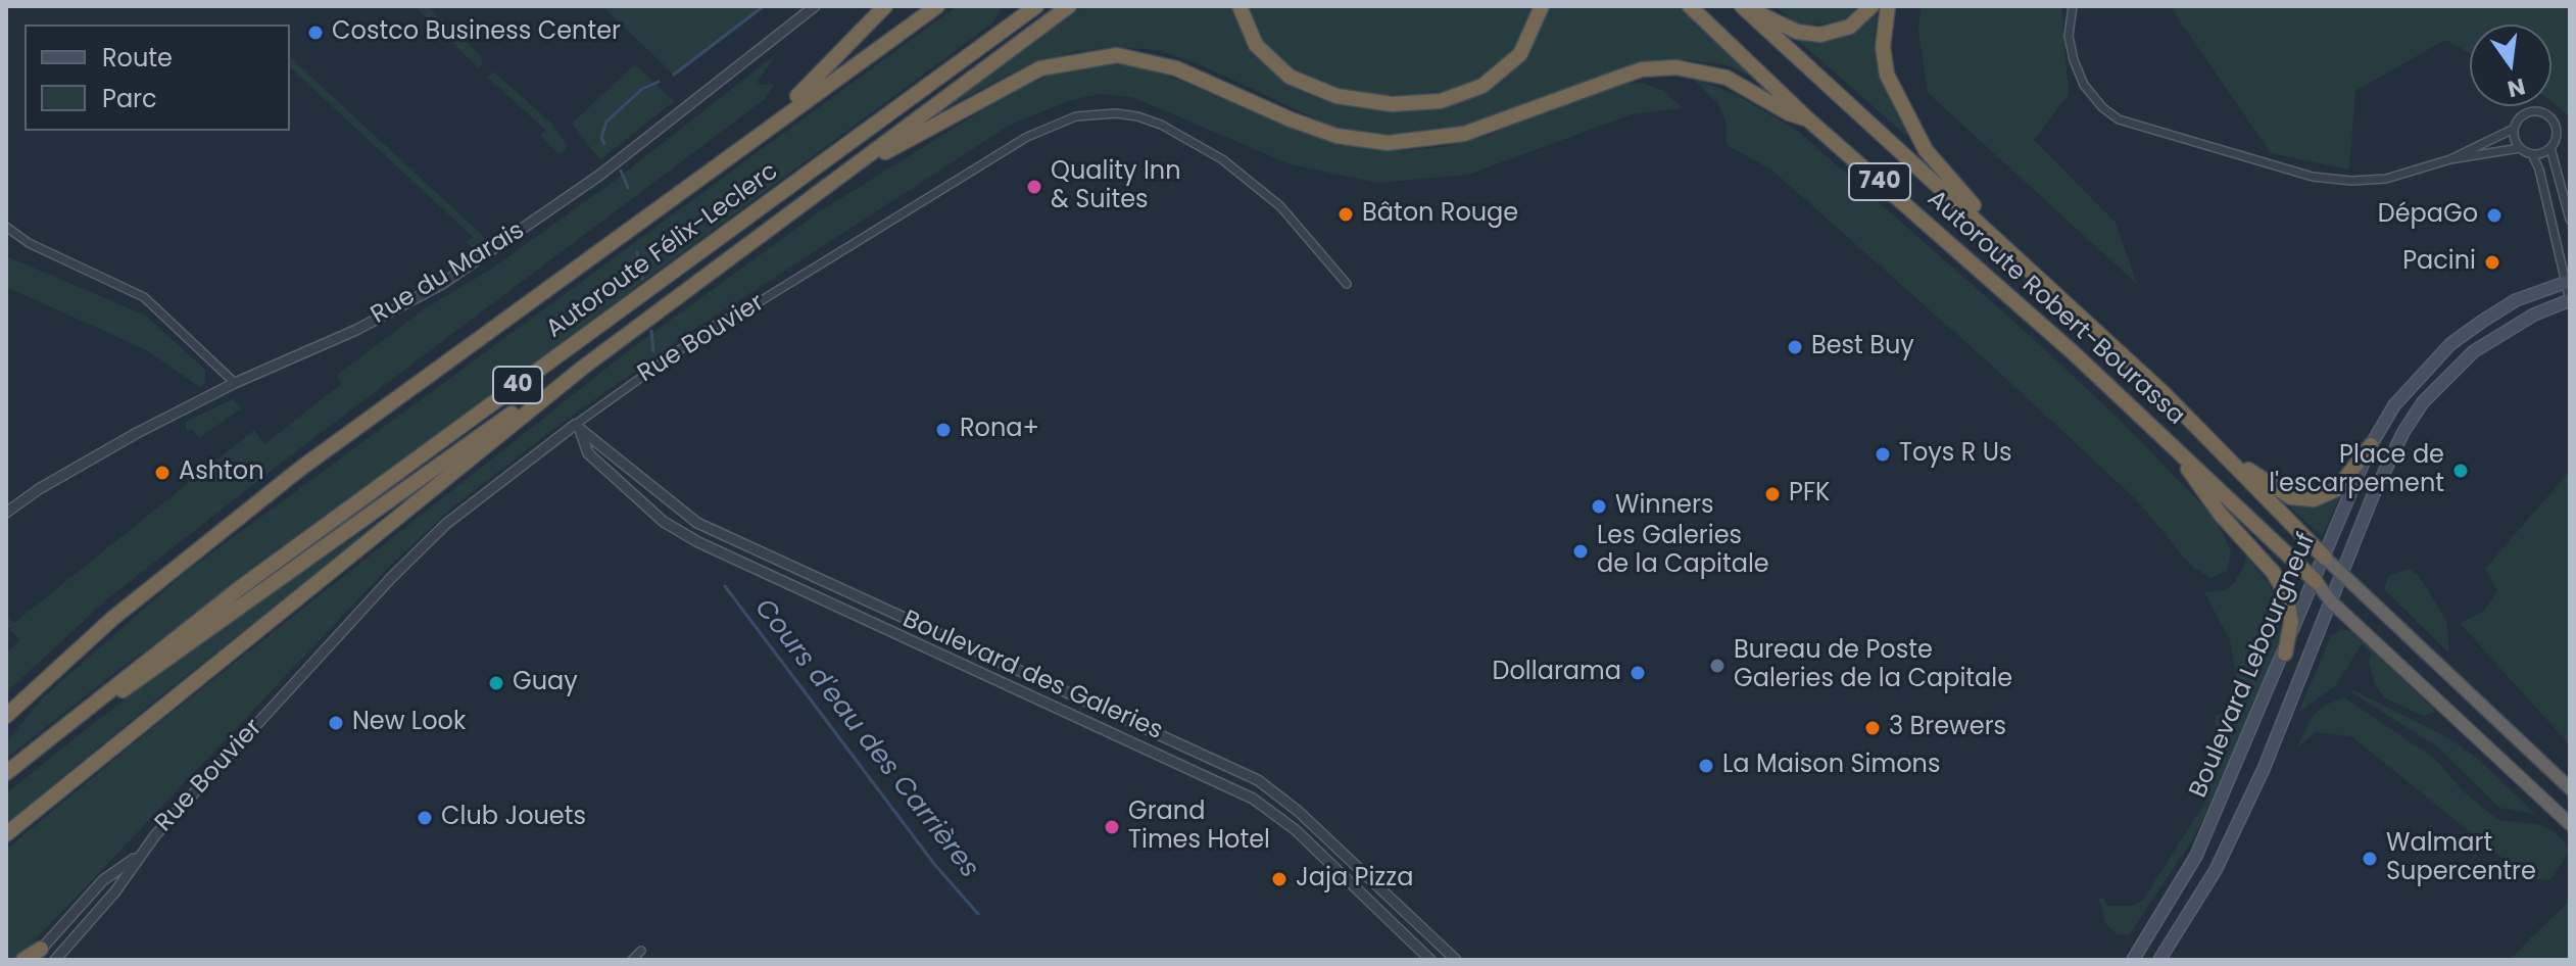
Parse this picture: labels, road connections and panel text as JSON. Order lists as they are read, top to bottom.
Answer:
{
  "streets": {
    "highway": [
      "740",
      "Autoroute Félix-Leclerc",
      "Autoroute Robert-Bourassa",
      "40"
    ],
    "main road": ["Boulevard Lebourgneuf"],
    "street": ["Rue du Marais", "Rue Bouvier", "Boulevard des Galeries"]
  },
  "crossings": [
    ["Autoroute Robert-Bourassa", "Boulevard Lebourgneuf"],
    ["Rue Bouvier", "Boulevard des Galeries"]
  ],
  "water": ["Cours d'eau des Carrières"],
  "places": [
    "Costco Business Center",
    "Quality Inn & Suites",
    "Bâton Rouge",
    "DépaGo",
    "Pacini",
    "Best Buy",
    "Rona+",
    "Toys R Us",
    "Place de l'escarpement",
    "Ashton",
    "PFK",
    "Winners",
    "Les Galeries de la Capitale",
    "Bureau de Poste Galeries de la Capitale",
    "Dollarama",
    "Guay",
    "New Look",
    "3 Brewers",
    "La Maison Simons",
    "Club Jouets",
    "Grand Times Hotel",
    "Walmart Supercentre",
    "Jaja Pizza"
  ],
  "legend": ["Route", "Parc"],
  "north": "bottom"
}
